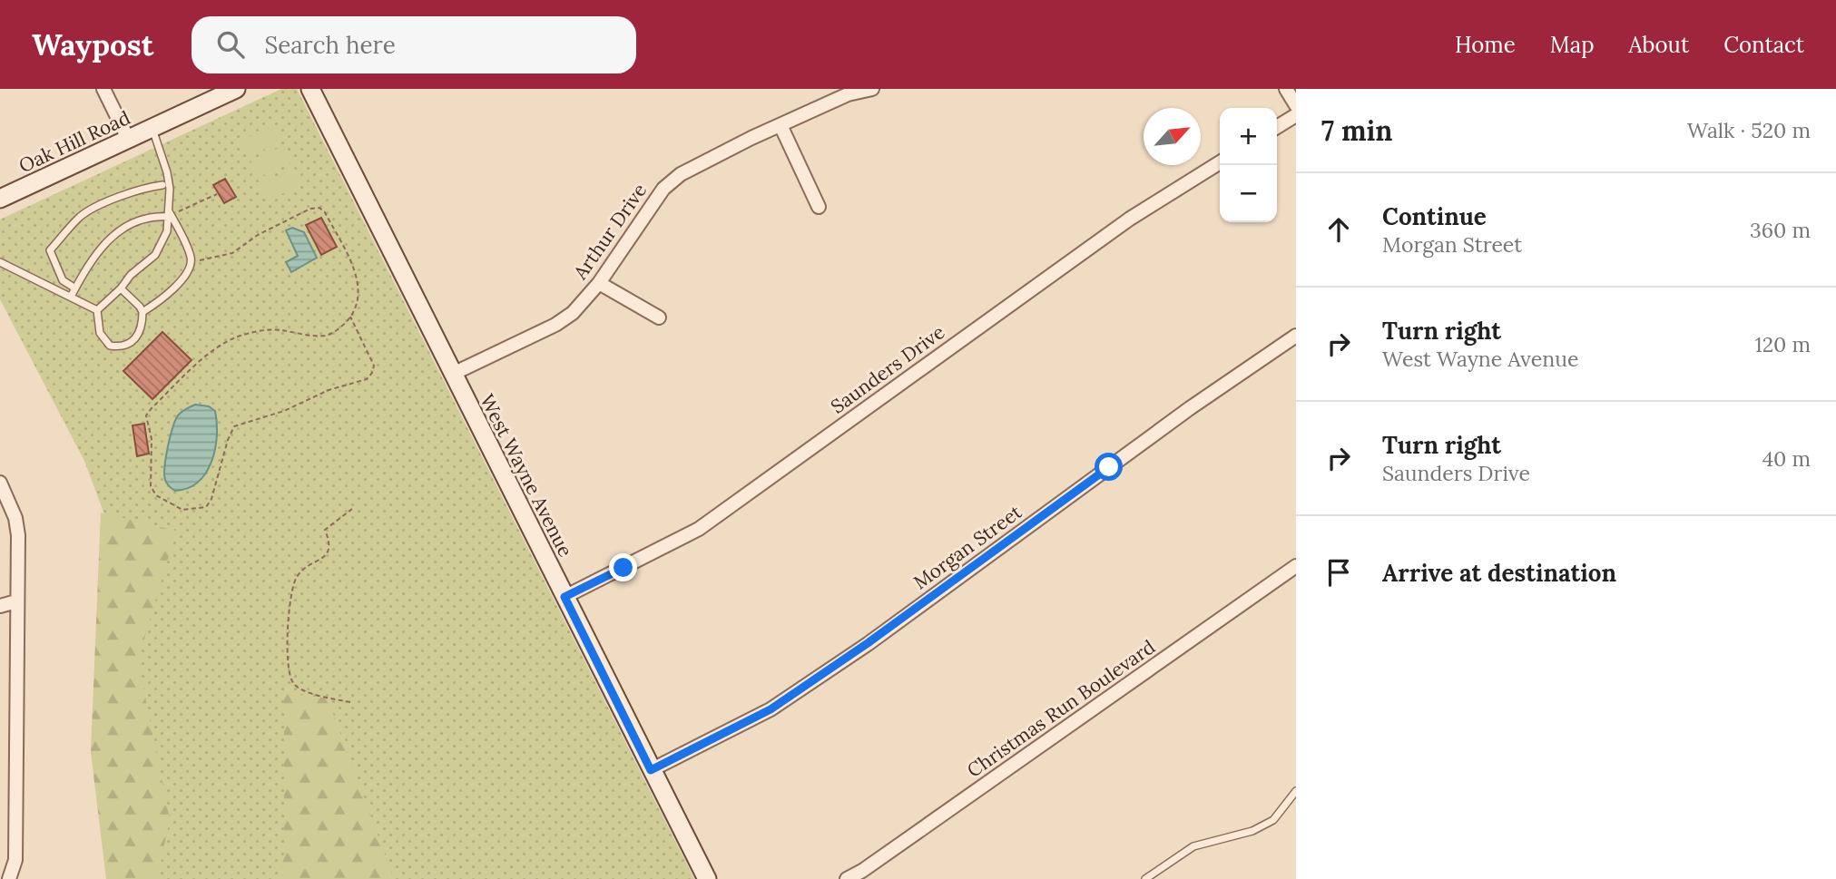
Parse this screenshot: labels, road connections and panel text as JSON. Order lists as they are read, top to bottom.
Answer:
{
  "streets": {
    "street": [
      "Oak Hill Road",
      "Arthur Drive",
      "Saunders Drive",
      "West Wayne Avenue",
      "Morgan Street",
      "Christmas Run Boulevard"
    ]
  },
  "crossings": [
    ["Arthur Drive", "West Wayne Avenue"],
    ["Saunders Drive", "West Wayne Avenue"],
    ["West Wayne Avenue", "Morgan Street"]
  ],
  "north": "top right",
  "page": {
    "header": "Waypost",
    "search": "Search here",
    "nav": [
      "Home",
      "Map",
      "About",
      "Contact"
    ],
    "heading": ["7 min", "Walk · 520 m"],
    "map_buttons": ["+", "−"],
    "list": [
      ["Continue", "Morgan Street", "360 m"],
      ["Turn right", "West Wayne Avenue", "120 m"],
      ["Turn right", "Saunders Drive", "40 m"],
      "Arrive at destination"
    ]
  }
}
